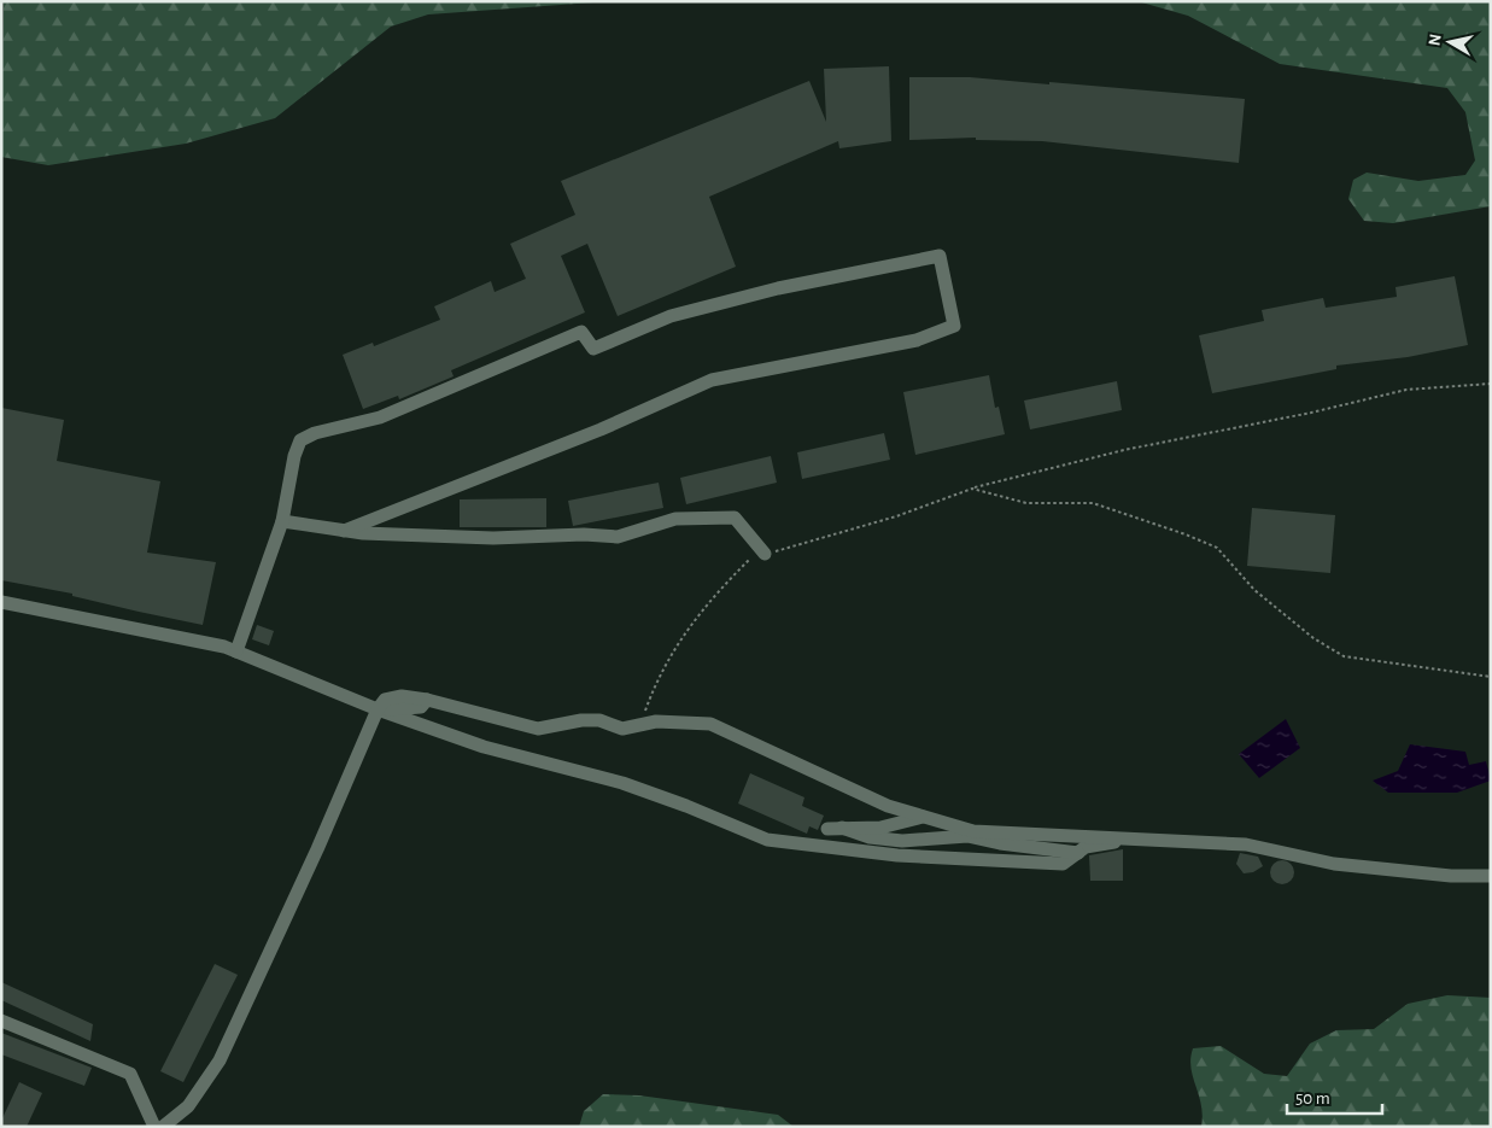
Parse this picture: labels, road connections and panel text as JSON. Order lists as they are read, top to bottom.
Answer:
{
  "scale_bar": "50 m",
  "north": "left"
}
